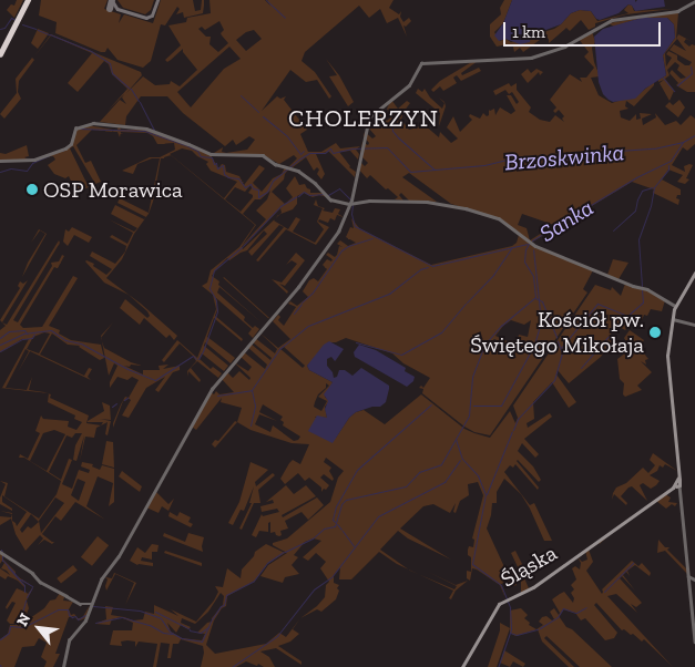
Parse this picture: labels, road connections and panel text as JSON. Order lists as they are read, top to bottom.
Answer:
{
  "streets": {
    "main road": ["Śląska"]
  },
  "districts": ["CHOLERZYN"],
  "water": ["Brzoskwinka", "Sanka"],
  "places": ["OSP Morawica", "Kościół pw. Świętego Mikołaja"],
  "scale_bar": "1 km",
  "north": "top left"
}
